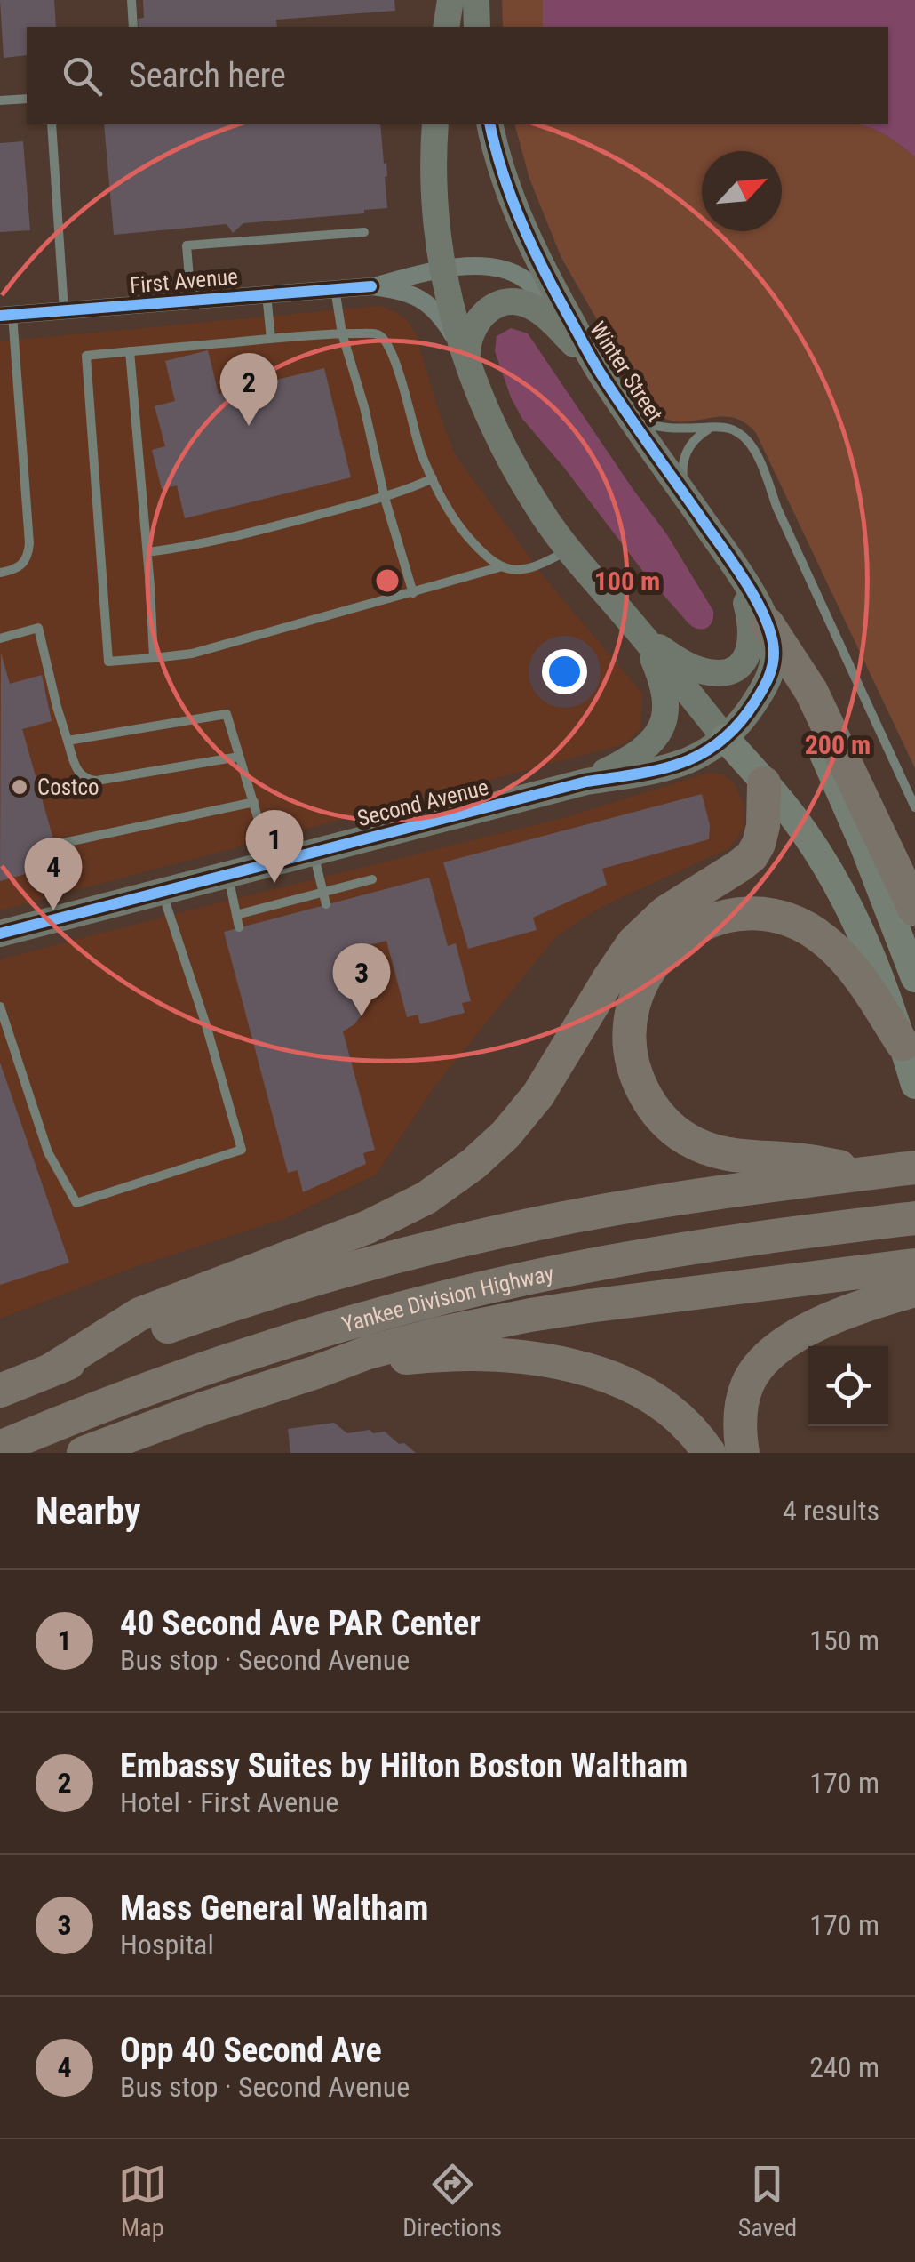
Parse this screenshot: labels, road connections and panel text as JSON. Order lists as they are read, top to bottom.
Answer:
{
  "streets": {
    "highway": ["Yankee Division Highway"],
    "main road": ["Winter Street"],
    "street": ["First Avenue", "Second Avenue"]
  },
  "crossings": [
    ["First Avenue", "Winter Street"],
    ["Winter Street", "Second Avenue"]
  ],
  "places": ["Costco"],
  "north": "top right",
  "page": {
    "search": "Search here",
    "pins": [
      "2",
      "1",
      "4",
      "3"
    ],
    "heading": ["Nearby", "4 results"],
    "list": [
      {
        "mark": "1",
        "name": "40 Second Ave PAR Center",
        "note": "Bus stop · Second Avenue",
        "value": "150 m"
      },
      {
        "mark": "2",
        "name": "Embassy Suites by Hilton Boston Waltham",
        "note": "Hotel · First Avenue",
        "value": "170 m"
      },
      {
        "mark": "3",
        "name": "Mass General Waltham",
        "note": "Hospital",
        "value": "170 m"
      },
      {
        "mark": "4",
        "name": "Opp 40 Second Ave",
        "note": "Bus stop · Second Avenue",
        "value": "240 m"
      }
    ],
    "nav": ["Map", "Directions", "Saved"]
  },
  "rings": ["100 m", "200 m"]
}
